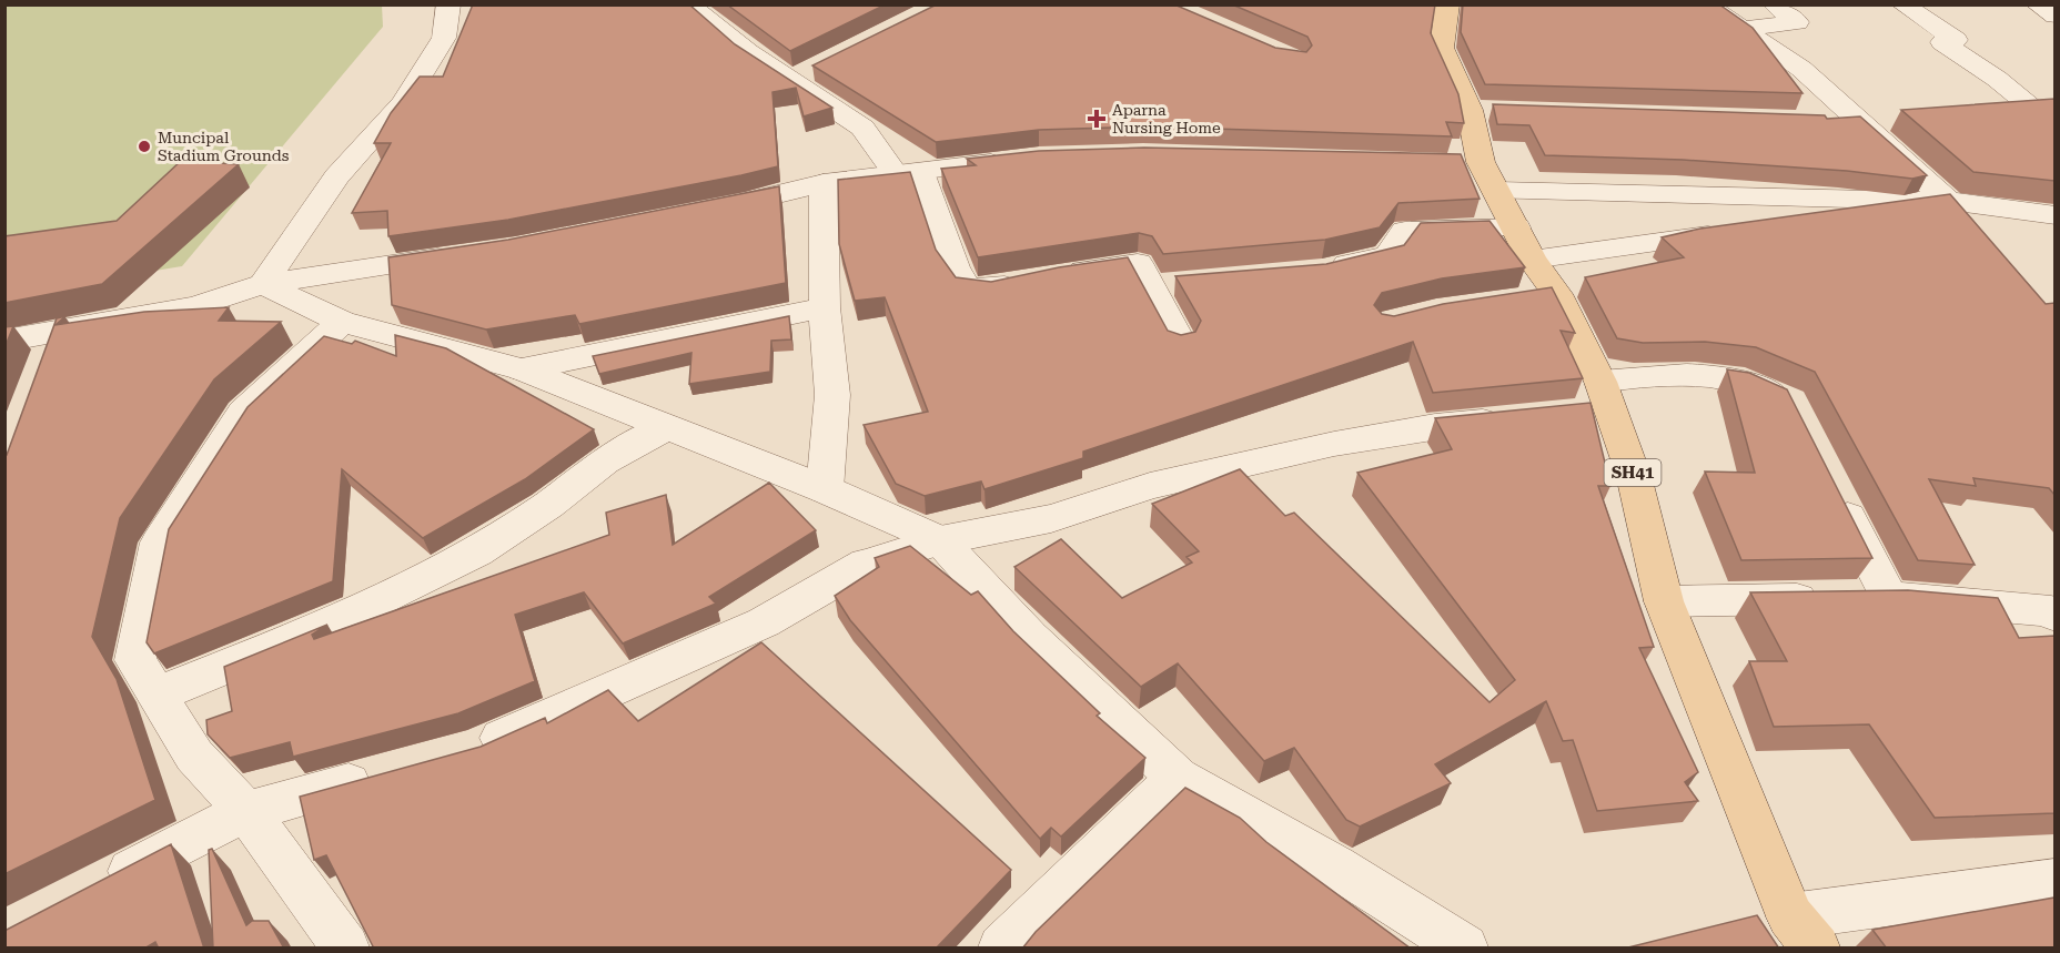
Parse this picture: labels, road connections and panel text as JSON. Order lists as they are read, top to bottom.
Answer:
{
  "streets": {
    "main road": ["SH41"]
  },
  "places": {
    "health": ["Aparna Nursing Home"],
    "other": ["Muncipal Stadium Grounds"]
  }
}
